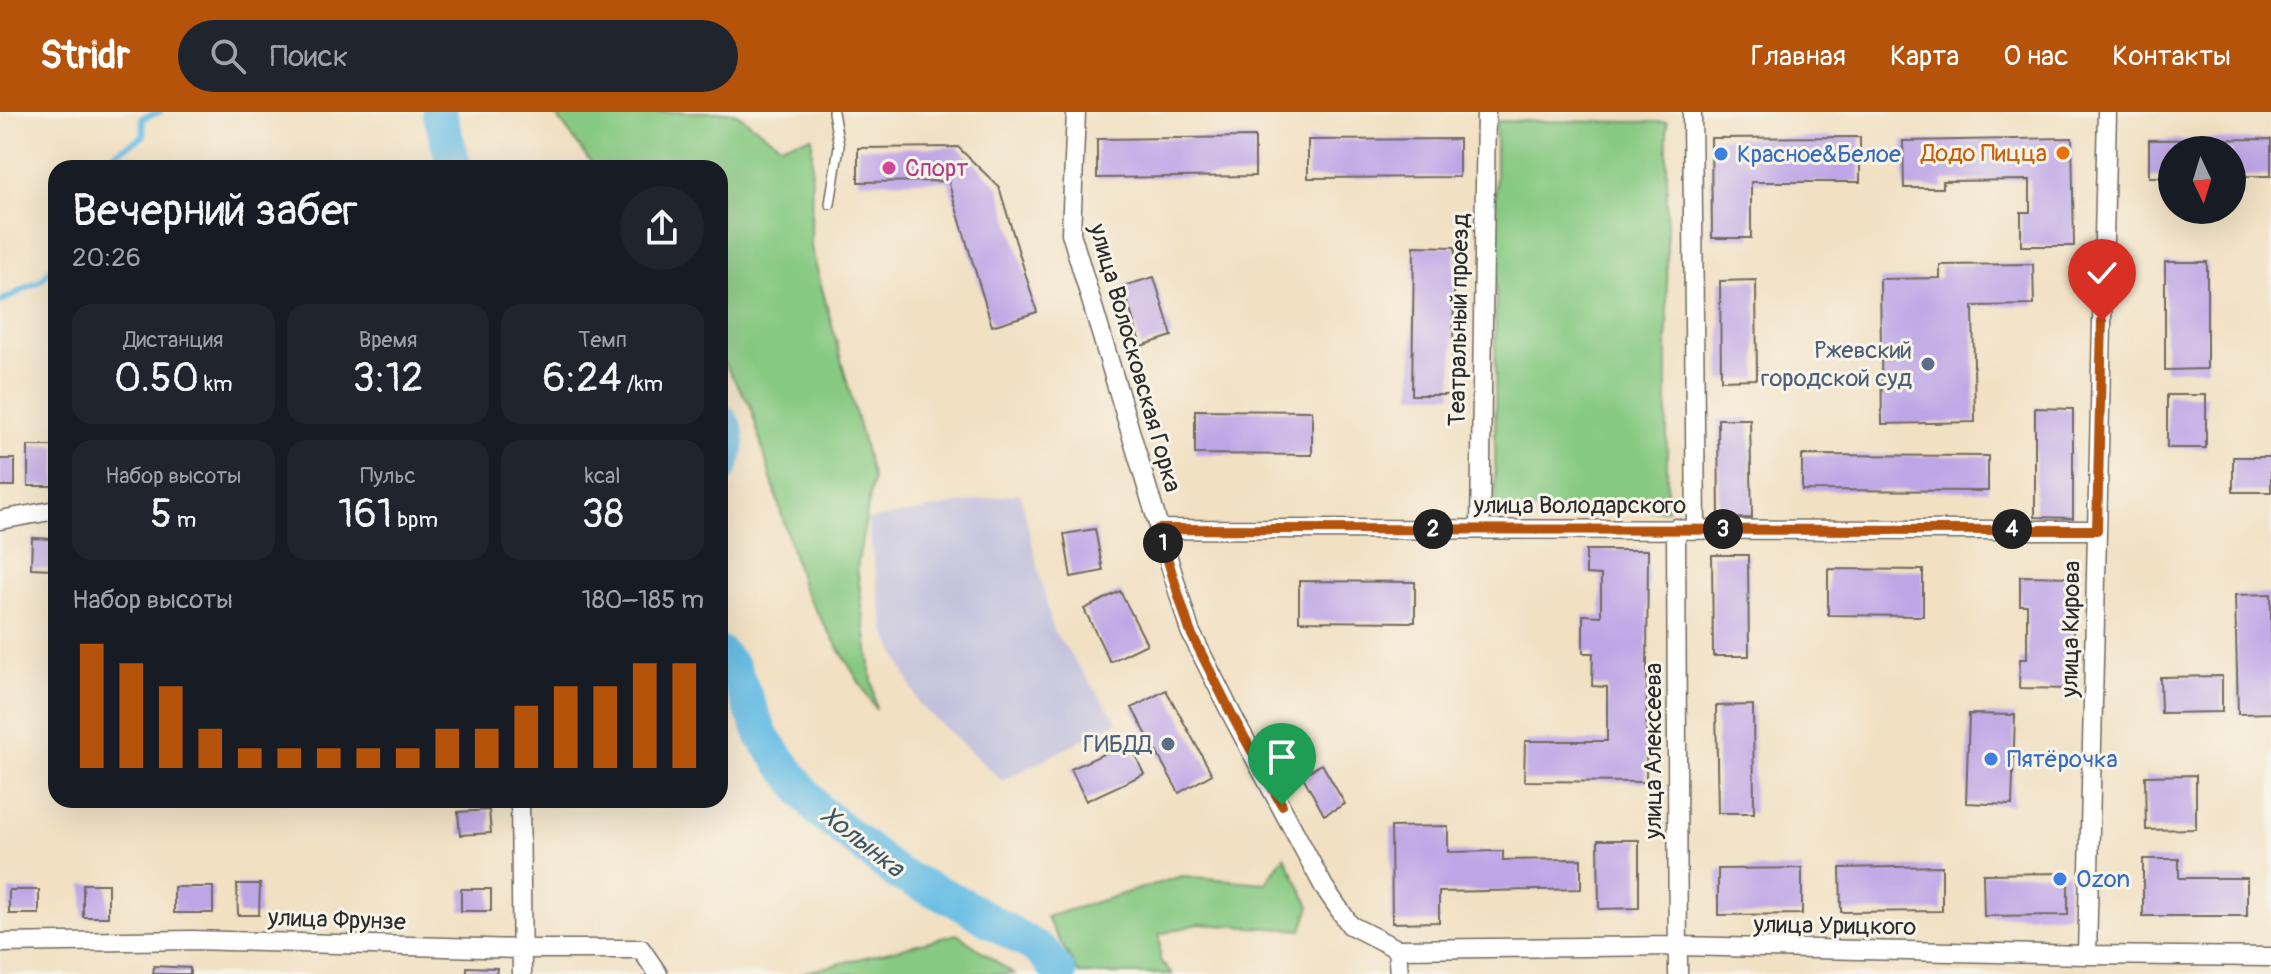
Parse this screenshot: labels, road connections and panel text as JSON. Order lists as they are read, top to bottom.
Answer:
{
  "streets": {
    "street": [
      "Театральный проезд",
      "улица Волосковская Горка",
      "улица Володарского",
      "улица Кирова",
      "улица Алексеева",
      "улица Фрунзе",
      "улица Урицкого"
    ]
  },
  "crossings": [
    ["Театральный проезд", "улица Володарского"],
    ["улица Волосковская Горка", "улица Володарского"],
    ["улица Волосковская Горка", "улица Урицкого"],
    ["улица Володарского", "улица Кирова"],
    ["улица Володарского", "улица Алексеева"],
    ["улица Кирова", "улица Урицкого"],
    ["улица Алексеева", "улица Урицкого"]
  ],
  "water": ["Холынка"],
  "places": [
    "Додо Пицца",
    "Красное&Белое",
    "Спорт",
    "Ржевский городской суд",
    "ГИБДД",
    "Пятёрочка",
    "Ozon"
  ],
  "north": "bottom",
  "page": {
    "header": "Stridr",
    "search": "Поиск",
    "nav": [
      "Главная",
      "Карта",
      "О нас",
      "Контакты"
    ],
    "heading": ["Вечерний забег", "20:26"],
    "stats": [
      ["Дистанция", "0.50 km"],
      ["Время", "3:12"],
      ["Темп", "6:24 /km"],
      ["Набор высоты", "5 m"],
      ["Пульс", "161 bpm"],
      ["kcal", "38"]
    ],
    "pins": [
      "2",
      "3",
      "4",
      "1"
    ],
    "chart": ["Набор высоты", "180–185 m"]
  }
}
